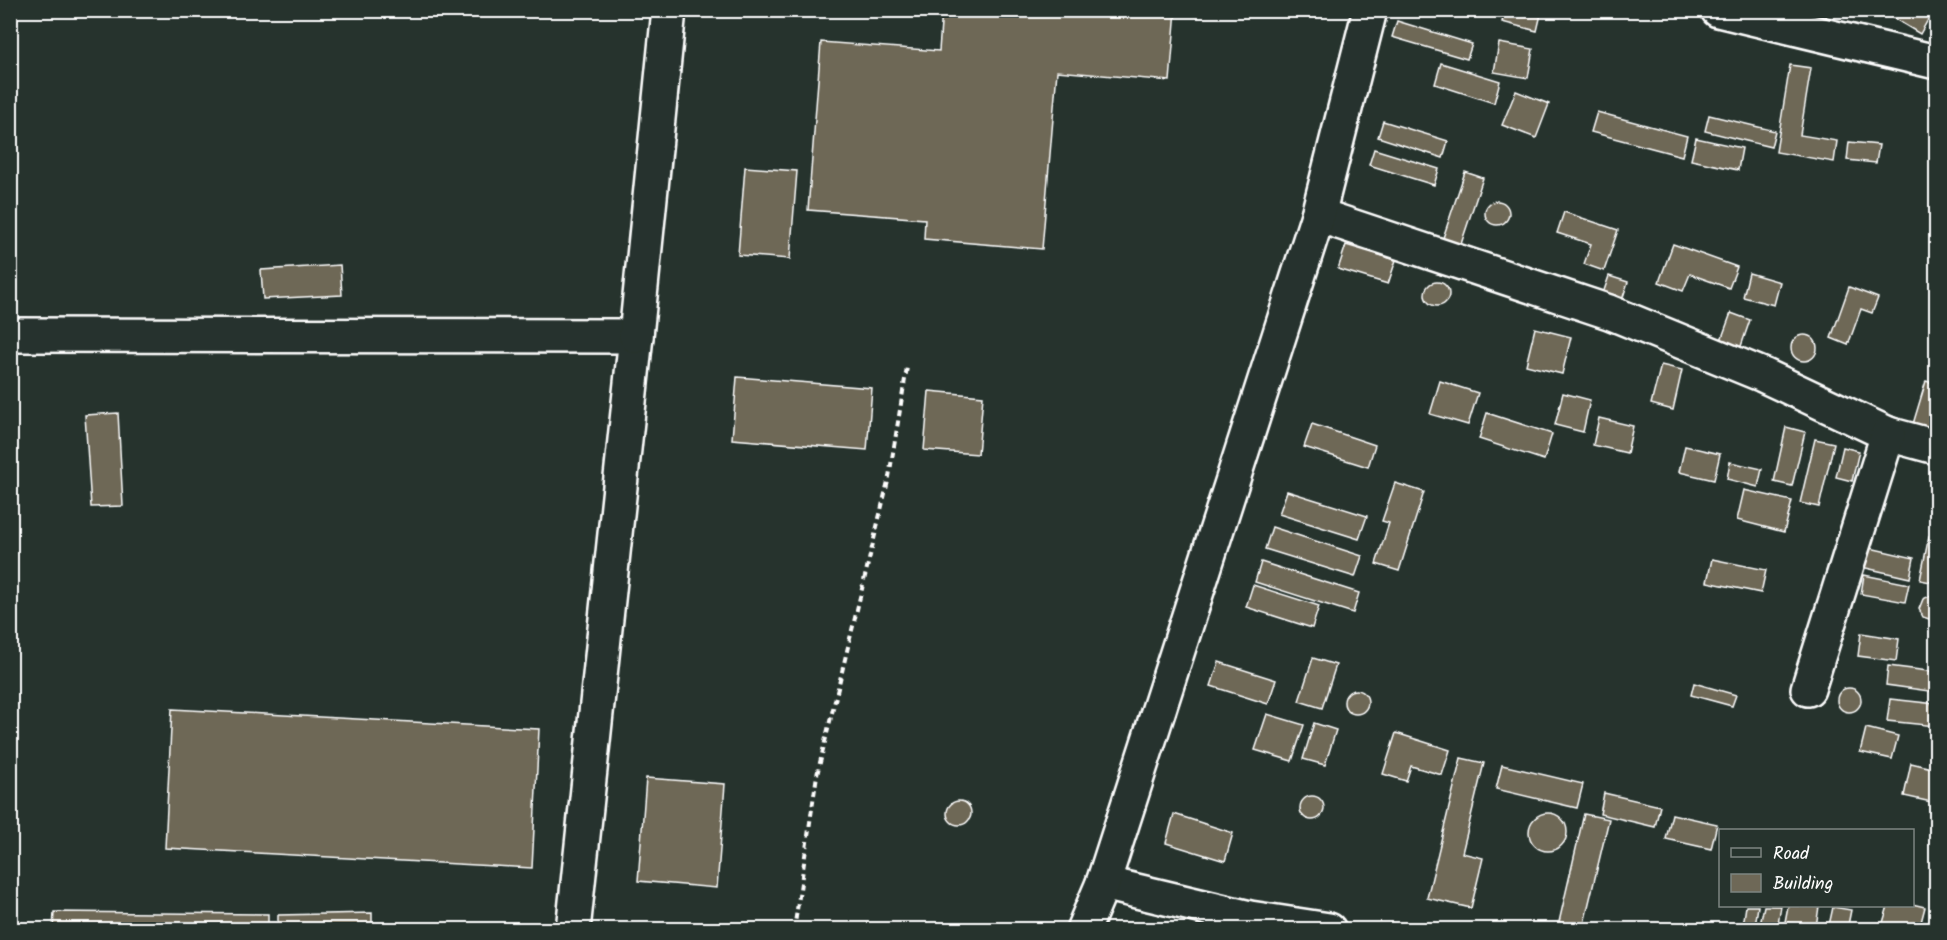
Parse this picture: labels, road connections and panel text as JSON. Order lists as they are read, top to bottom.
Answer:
{
  "legend": ["Road", "Building"]
}
